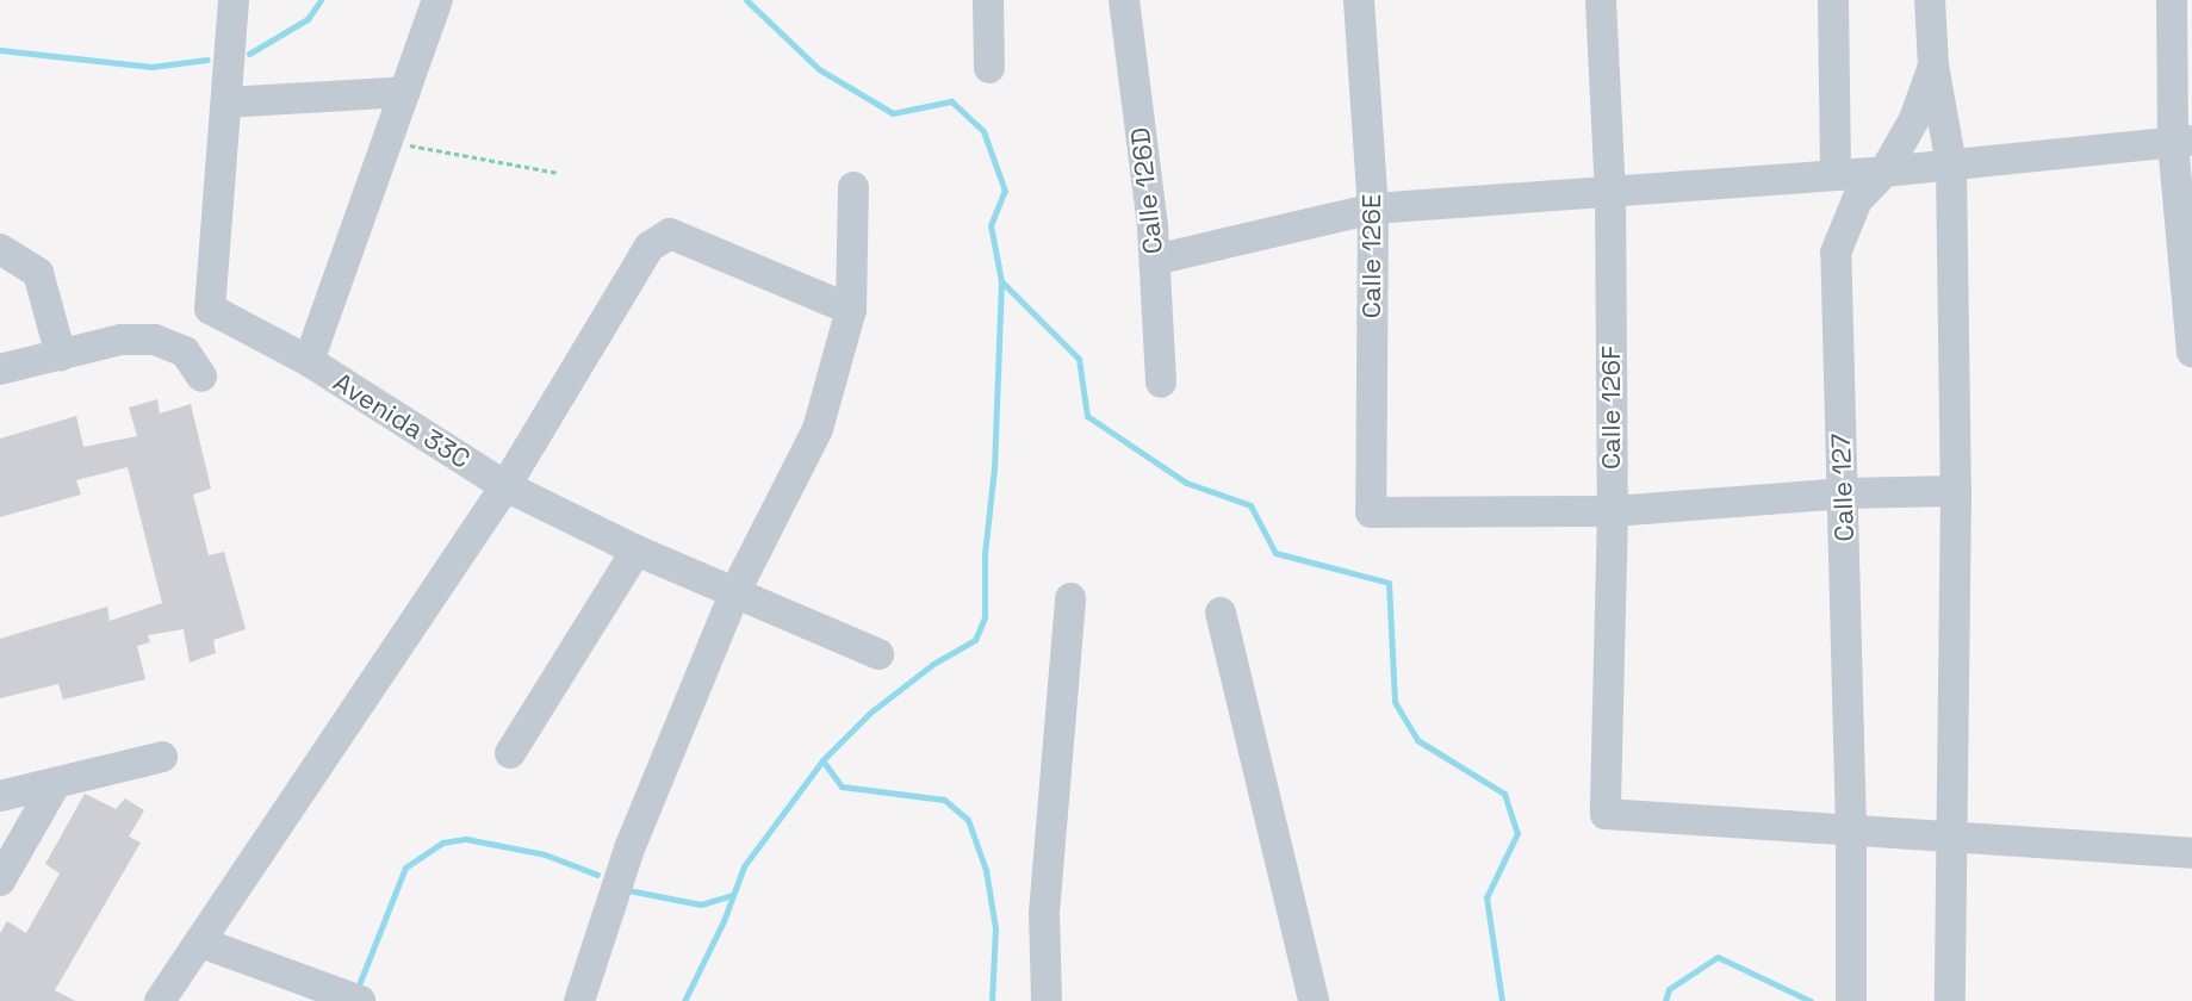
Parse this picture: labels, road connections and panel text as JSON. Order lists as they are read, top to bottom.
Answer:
{
  "streets": {
    "street": [
      "Calle 126D",
      "Calle 126E",
      "Calle 126F",
      "Avenida 33C",
      "Calle 127"
    ]
  },
  "crossings": [
    ["Calle 126E", "Calle 126F"],
    ["Calle 126F", "Calle 127"]
  ]
}
